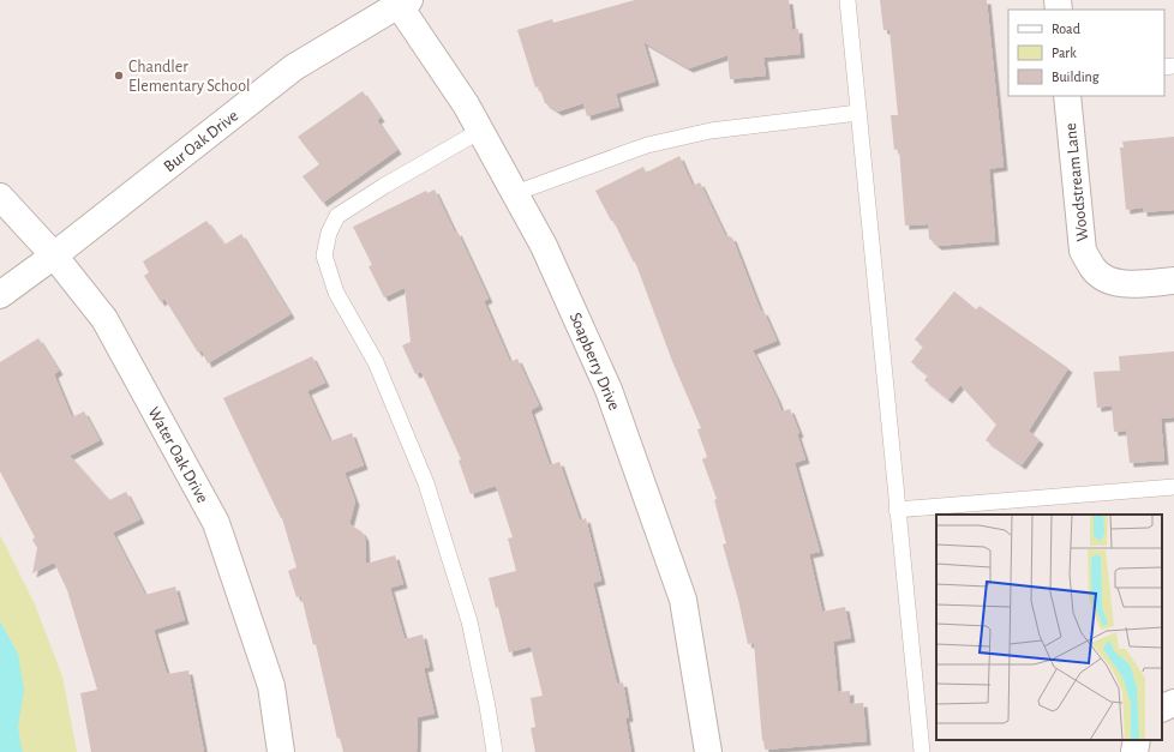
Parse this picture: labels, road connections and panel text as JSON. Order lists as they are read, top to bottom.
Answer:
{
  "streets": {
    "street": [
      "Bur Oak Drive",
      "Woodstream Lane",
      "Soapberry Drive",
      "Water Oak Drive"
    ]
  },
  "crossings": [
    ["Bur Oak Drive", "Soapberry Drive"],
    ["Bur Oak Drive", "Water Oak Drive"]
  ],
  "places": ["Chandler Elementary School"],
  "legend": ["Road", "Park", "Building"]
}
